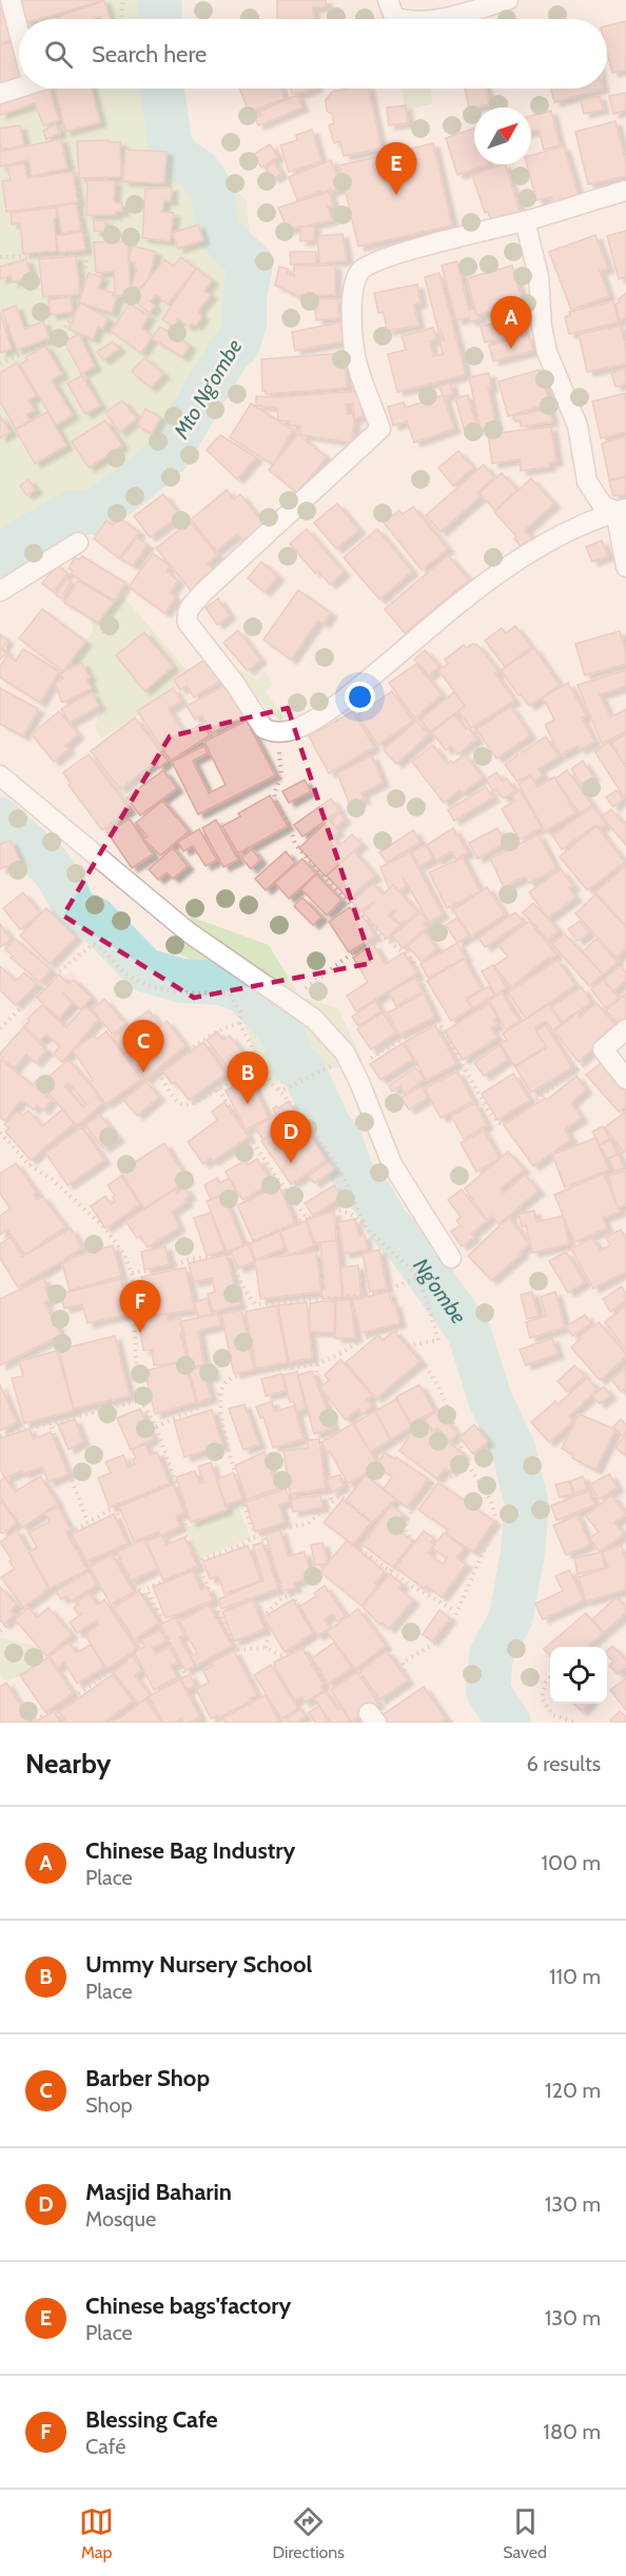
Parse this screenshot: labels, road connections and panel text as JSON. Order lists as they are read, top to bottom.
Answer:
{
  "water": ["Mto Ng'ombe", "Ng'ombe"],
  "north": "top right",
  "page": {
    "search": "Search here",
    "pins": [
      "E",
      "A",
      "C",
      "B",
      "D",
      "F"
    ],
    "heading": ["Nearby", "6 results"],
    "list": [
      {
        "mark": "A",
        "name": "Chinese Bag Industry",
        "note": "Place",
        "value": "100 m"
      },
      {
        "mark": "B",
        "name": "Ummy Nursery School",
        "note": "Place",
        "value": "110 m"
      },
      {
        "mark": "C",
        "name": "Barber Shop",
        "note": "Shop",
        "value": "120 m"
      },
      {
        "mark": "D",
        "name": "Masjid Baharin",
        "note": "Mosque",
        "value": "130 m"
      },
      {
        "mark": "E",
        "name": "Chinese bags'factory",
        "note": "Place",
        "value": "130 m"
      },
      {
        "mark": "F",
        "name": "Blessing Cafe",
        "note": "Café",
        "value": "180 m"
      }
    ],
    "nav": ["Map", "Directions", "Saved"]
  }
}
